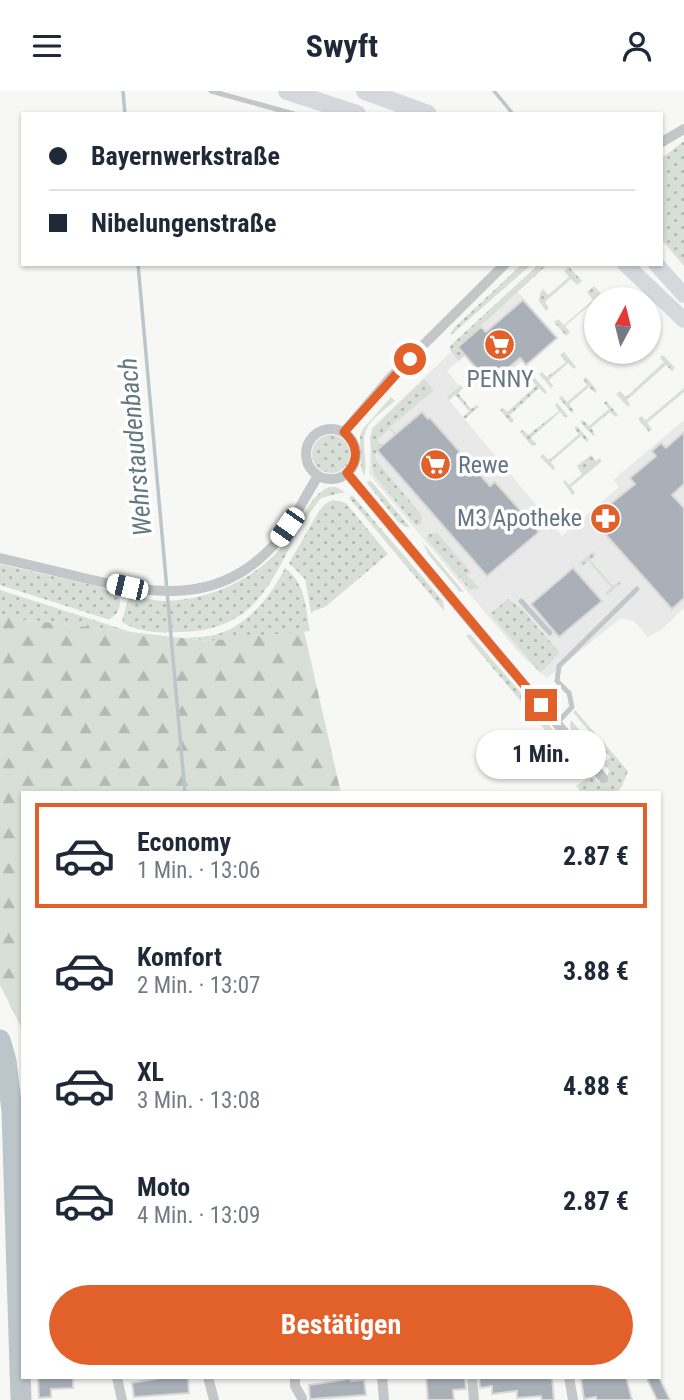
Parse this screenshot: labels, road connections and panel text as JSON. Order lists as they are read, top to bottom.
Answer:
{
  "water": ["Wehrstaudenbach"],
  "places": {
    "supermarket": ["PENNY", "Rewe"],
    "pharmacy": ["M3 Apotheke"]
  },
  "north": "top",
  "page": {
    "header": "Swyft",
    "banner": ["Bayernwerkstraße", "Nibelungenstraße"],
    "bubble": "1 Min.",
    "list": [
      {
        "name": "Economy",
        "note": "1 Min. · 13:06",
        "value": "2.87 €"
      },
      {
        "name": "Komfort",
        "note": "2 Min. · 13:07",
        "value": "3.88 €"
      },
      {
        "name": "XL",
        "note": "3 Min. · 13:08",
        "value": "4.88 €"
      },
      {
        "name": "Moto",
        "note": "4 Min. · 13:09",
        "value": "2.87 €"
      }
    ],
    "buttons": "Bestätigen"
  }
}
